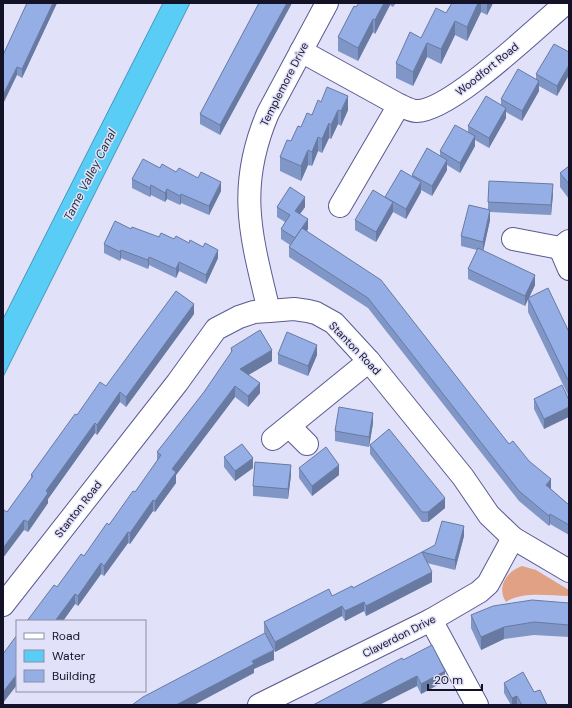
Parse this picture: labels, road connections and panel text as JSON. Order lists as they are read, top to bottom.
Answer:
{
  "streets": {
    "street": [
      "Woodfort Road",
      "Templemore Drive",
      "Stanton Road",
      "Claverdon Drive"
    ]
  },
  "crossings": [
    ["Woodfort Road", "Templemore Drive"],
    ["Templemore Drive", "Stanton Road"],
    ["Stanton Road", "Claverdon Drive"]
  ],
  "water": ["Tame Valley Canal"],
  "legend": ["Road", "Water", "Building"],
  "scale_bar": "20 m"
}
